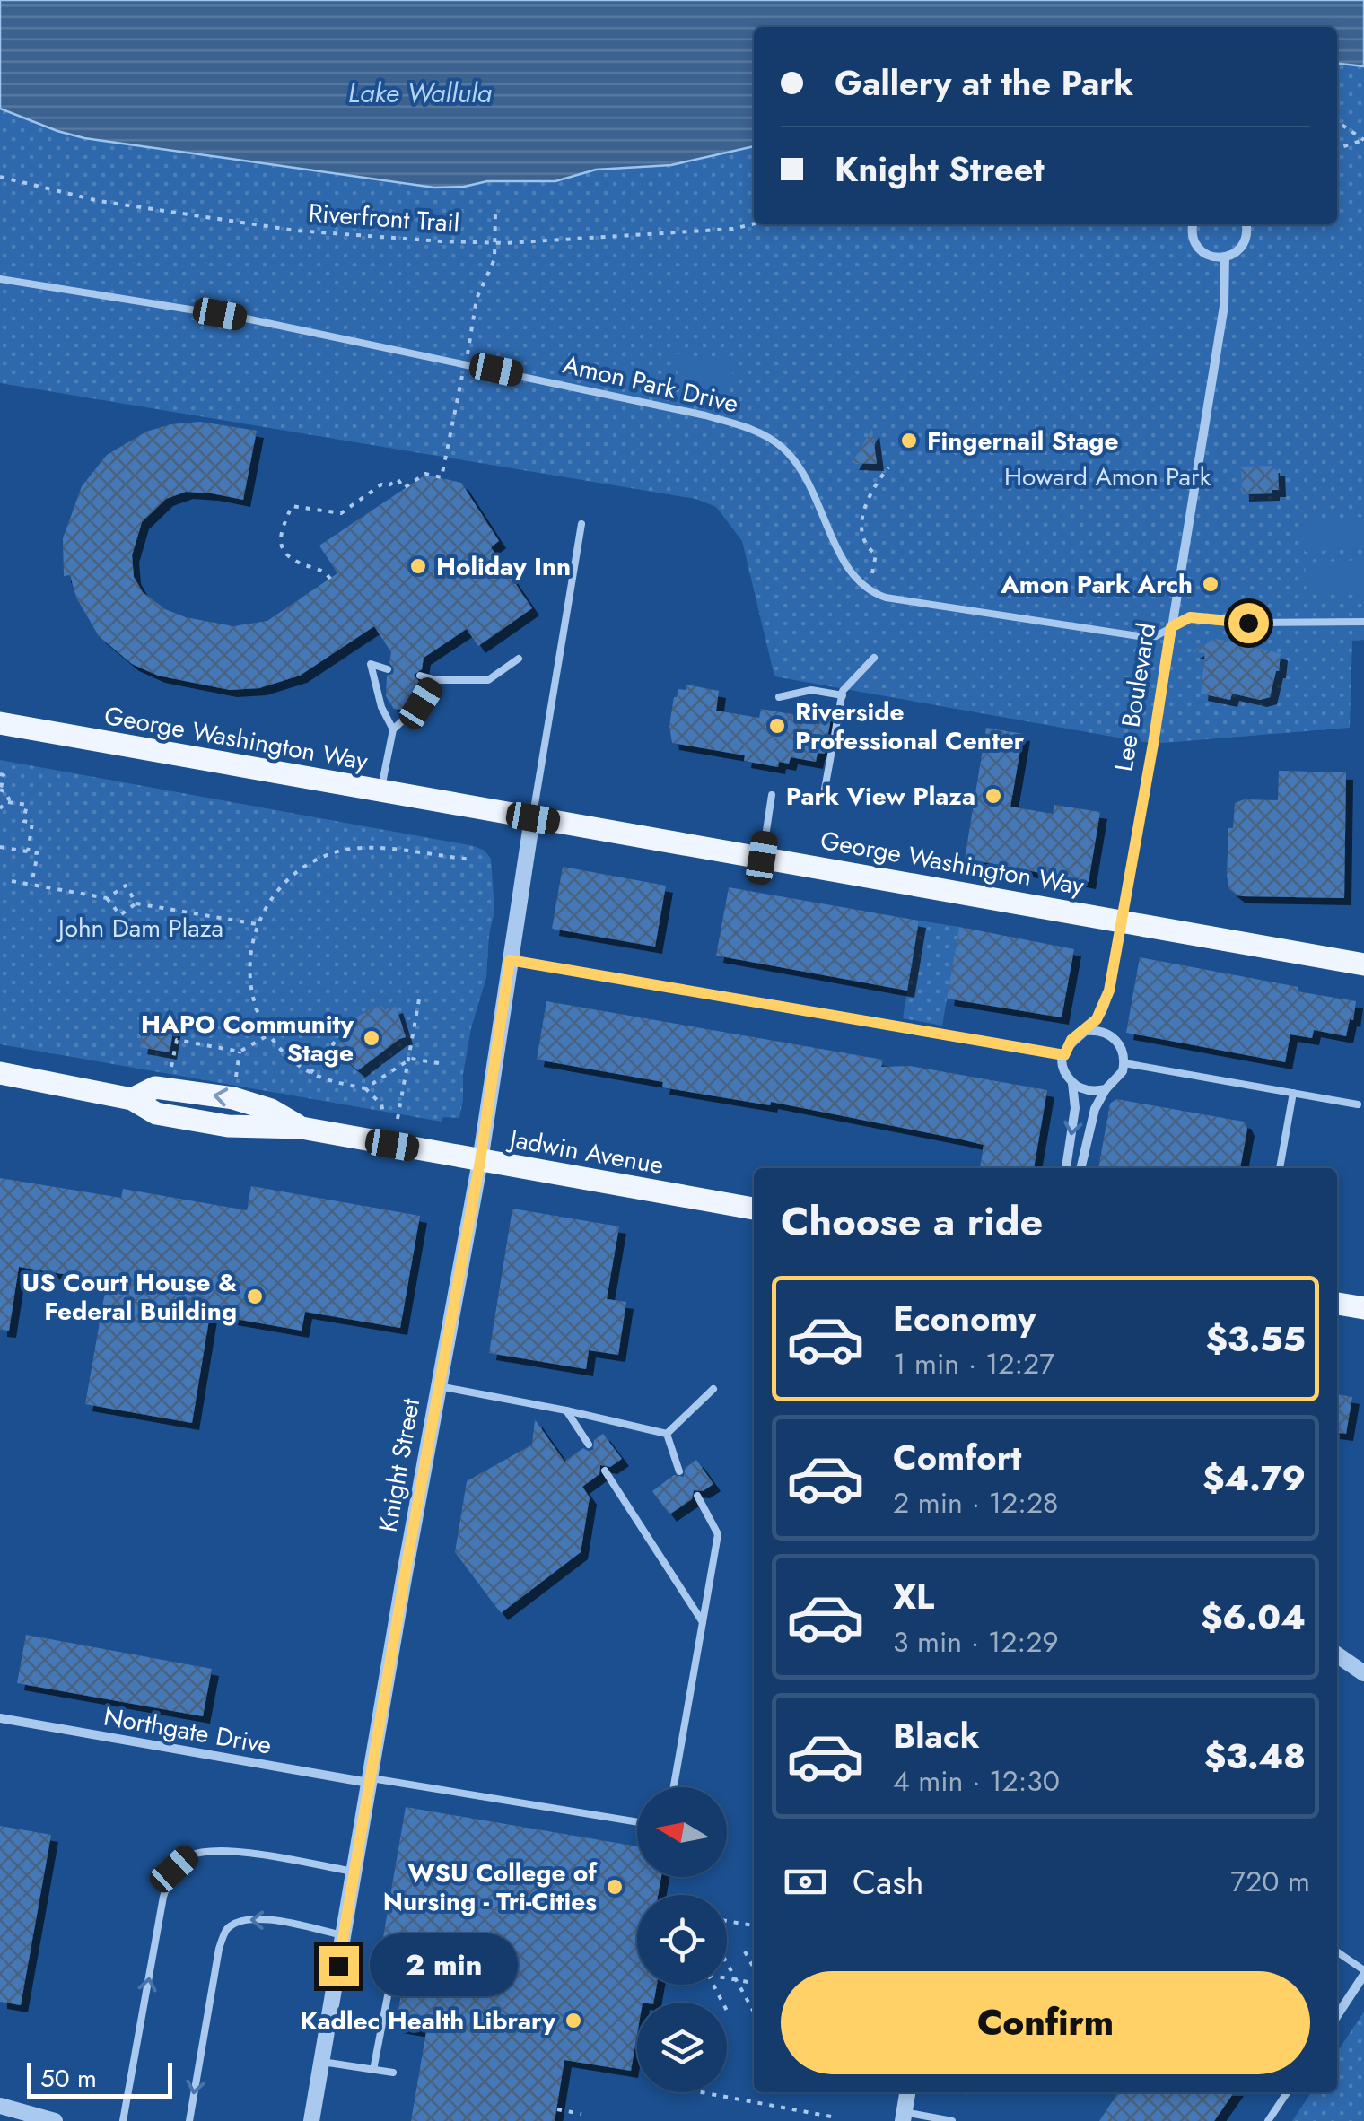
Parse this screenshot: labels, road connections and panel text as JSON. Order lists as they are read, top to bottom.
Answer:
{
  "streets": {
    "main road": ["George Washington Way", "Jadwin Avenue"],
    "street": ["Lee Boulevard", "Knight Street", "Northgate Drive"],
    "lane": ["Amon Park Drive"],
    "path": ["Riverfront Trail"]
  },
  "crossings": [
    ["Lee Boulevard", "George Washington Way"],
    ["George Washington Way", "Knight Street"],
    ["Jadwin Avenue", "Knight Street"],
    ["Knight Street", "Northgate Drive"]
  ],
  "water": ["Lake Wallula"],
  "parks": ["Howard Amon Park", "John Dam Plaza"],
  "places": [
    "Fingernail Stage",
    "Holiday Inn",
    "Amon Park Arch",
    "Riverside Professional Center",
    "Park View Plaza",
    "HAPO Community Stage",
    "US Court House & Federal Building",
    "WSU College of Nursing - Tri-Cities",
    "Kadlec Health Library"
  ],
  "scale_bar": "50 m",
  "north": "left",
  "page": {
    "banner": ["Gallery at the Park", "Knight Street"],
    "heading": "Choose a ride",
    "list": [
      {
        "name": "Economy",
        "note": "1 min · 12:27",
        "value": "$3.55"
      },
      {
        "name": "Comfort",
        "note": "2 min · 12:28",
        "value": "$4.79"
      },
      {
        "name": "XL",
        "note": "3 min · 12:29",
        "value": "$6.04"
      },
      {
        "name": "Black",
        "note": "4 min · 12:30",
        "value": "$3.48"
      }
    ],
    "pay": ["Cash", "720 m"],
    "bubble": "2 min",
    "buttons": "Confirm",
    "scale": "50 m"
  }
}
